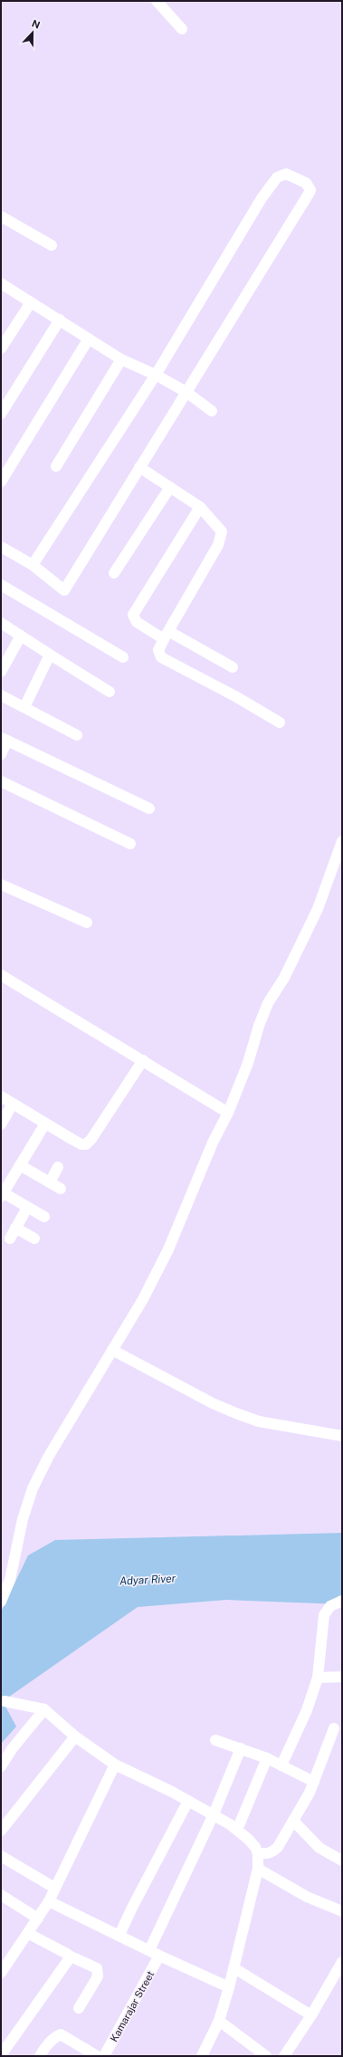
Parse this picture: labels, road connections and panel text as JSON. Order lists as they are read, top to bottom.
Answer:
{
  "streets": {
    "street": ["Kamarajar Street"]
  },
  "water": ["Adyar River"],
  "north": "top"
}
